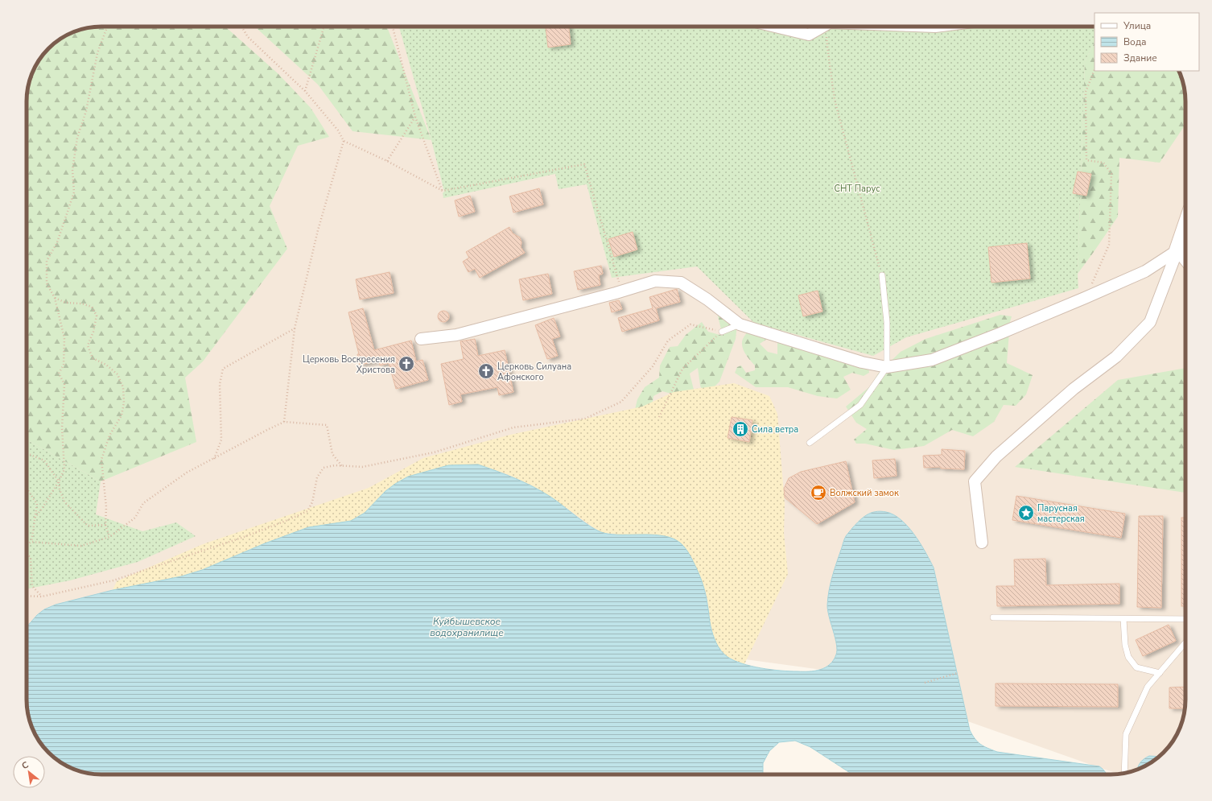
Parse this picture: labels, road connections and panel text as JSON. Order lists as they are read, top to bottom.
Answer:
{
  "water": ["Куйбышевское водохранилище"],
  "parks": ["СНТ Парус"],
  "places": {
    "church": ["Церковь Воскресения Христова", "Церковь Силуана Афонского"],
    "building": ["Сила ветра"],
    "cafe": ["Волжский замок"],
    "place": ["Парусная мастерская"]
  },
  "legend": ["Улица", "Вода", "Здание"],
  "north": "top left"
}
